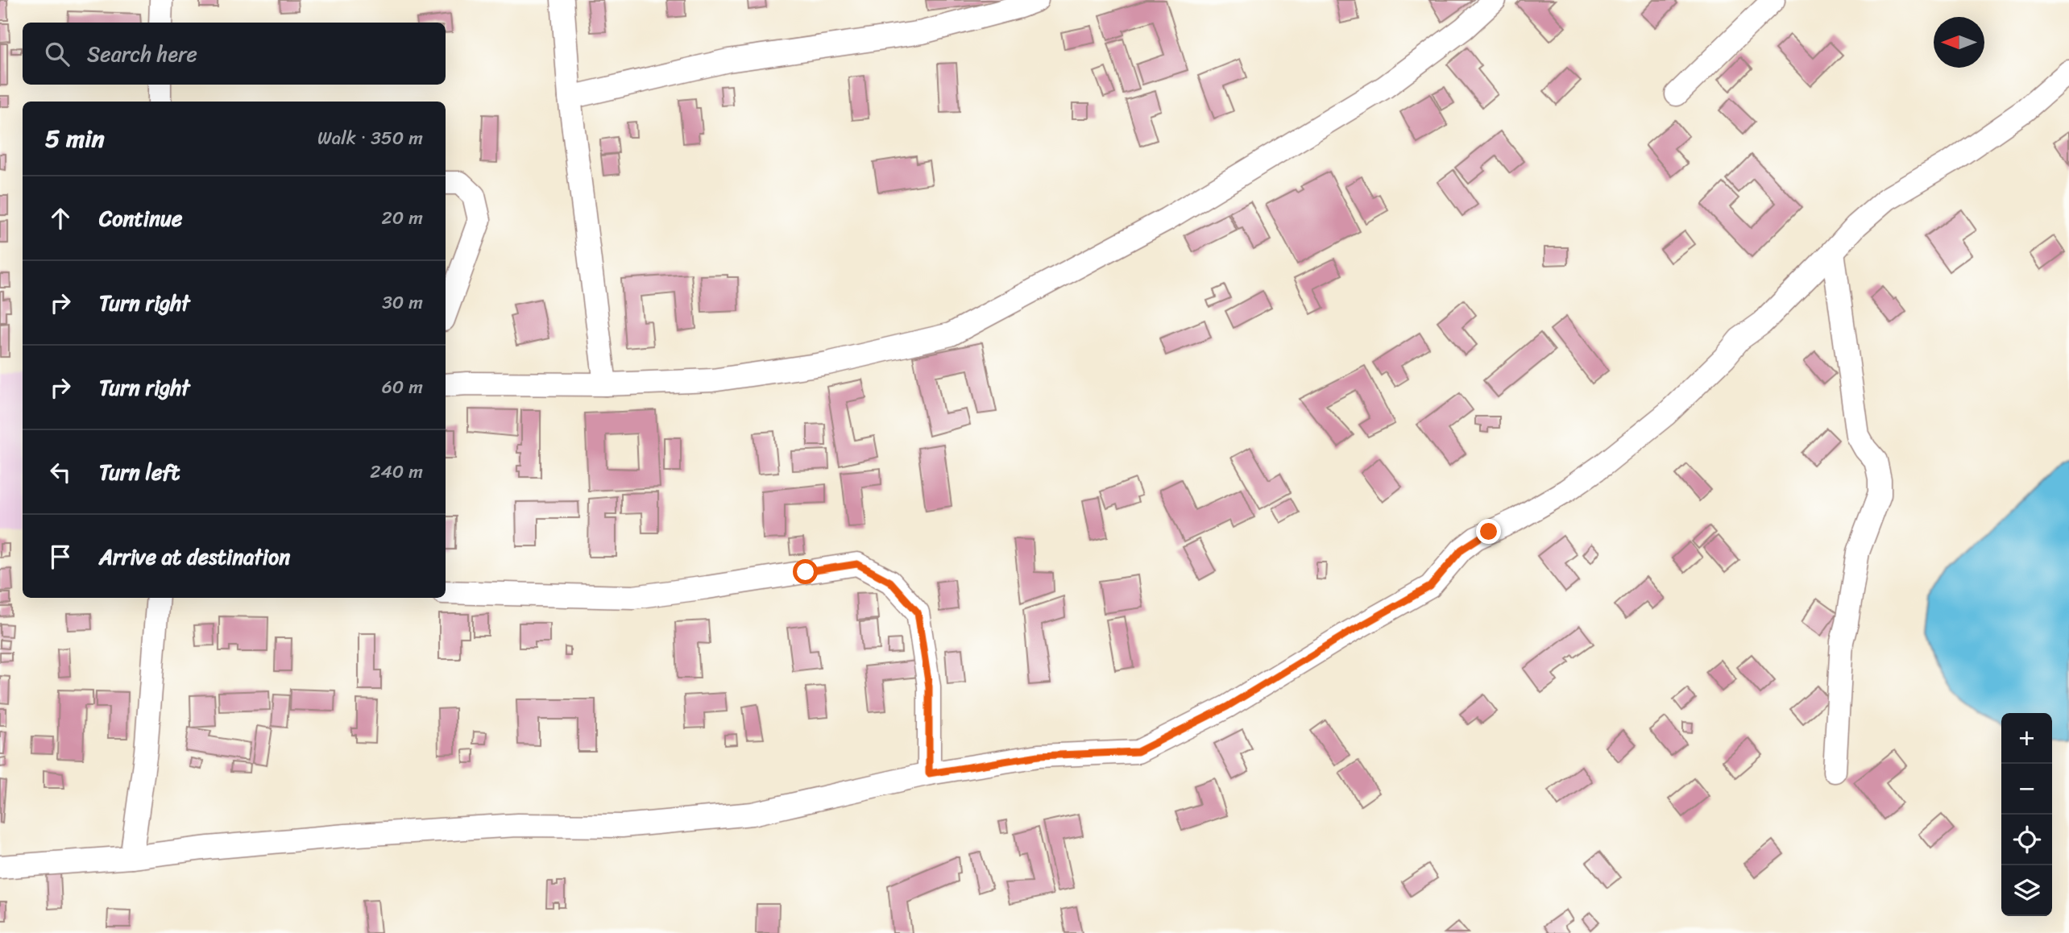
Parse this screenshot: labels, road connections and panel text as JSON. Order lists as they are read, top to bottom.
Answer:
{
  "north": "left",
  "page": {
    "search": "Search here",
    "heading": ["5 min", "Walk · 350 m"],
    "list": [
      ["Continue", "20 m"],
      ["Turn right", "30 m"],
      ["Turn right", "60 m"],
      ["Turn left", "240 m"],
      "Arrive at destination"
    ],
    "map_buttons": ["+", "−"]
  }
}
